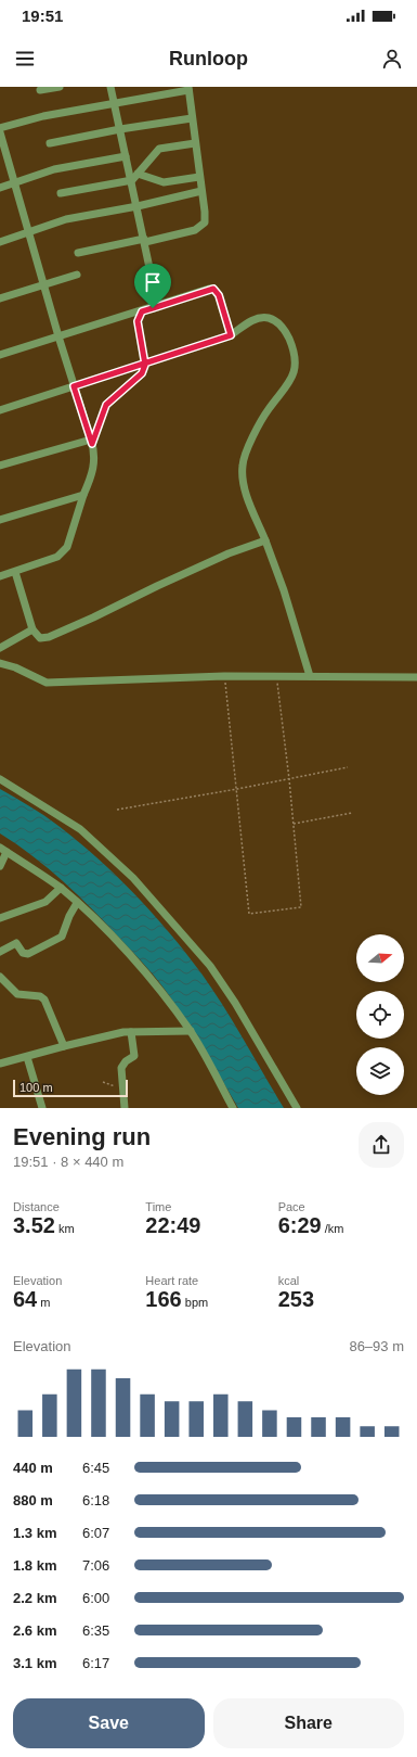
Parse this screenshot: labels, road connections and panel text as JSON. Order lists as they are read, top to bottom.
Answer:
{
  "scale_bar": "100 m",
  "north": "right",
  "page": {
    "status": "19:51",
    "header": "Runloop",
    "scale": "100 m",
    "heading": ["Evening run", "19:51 · 8 × 440 m"],
    "stats": [
      ["Distance", "3.52 km"],
      ["Time", "22:49"],
      ["Pace", "6:29 /km"],
      ["Elevation", "64 m"],
      ["Heart rate", "166 bpm"],
      ["kcal", "253"]
    ],
    "chart": ["Elevation", "86–93 m"],
    "list": [
      {
        "name": "440 m",
        "note": "6:45"
      },
      {
        "name": "880 m",
        "note": "6:18"
      },
      {
        "name": "1.3 km",
        "note": "6:07"
      },
      {
        "name": "1.8 km",
        "note": "7:06"
      },
      {
        "name": "2.2 km",
        "note": "6:00"
      },
      {
        "name": "2.6 km",
        "note": "6:35"
      },
      {
        "name": "3.1 km",
        "note": "6:17"
      }
    ],
    "buttons": ["Save", "Share"]
  }
}
